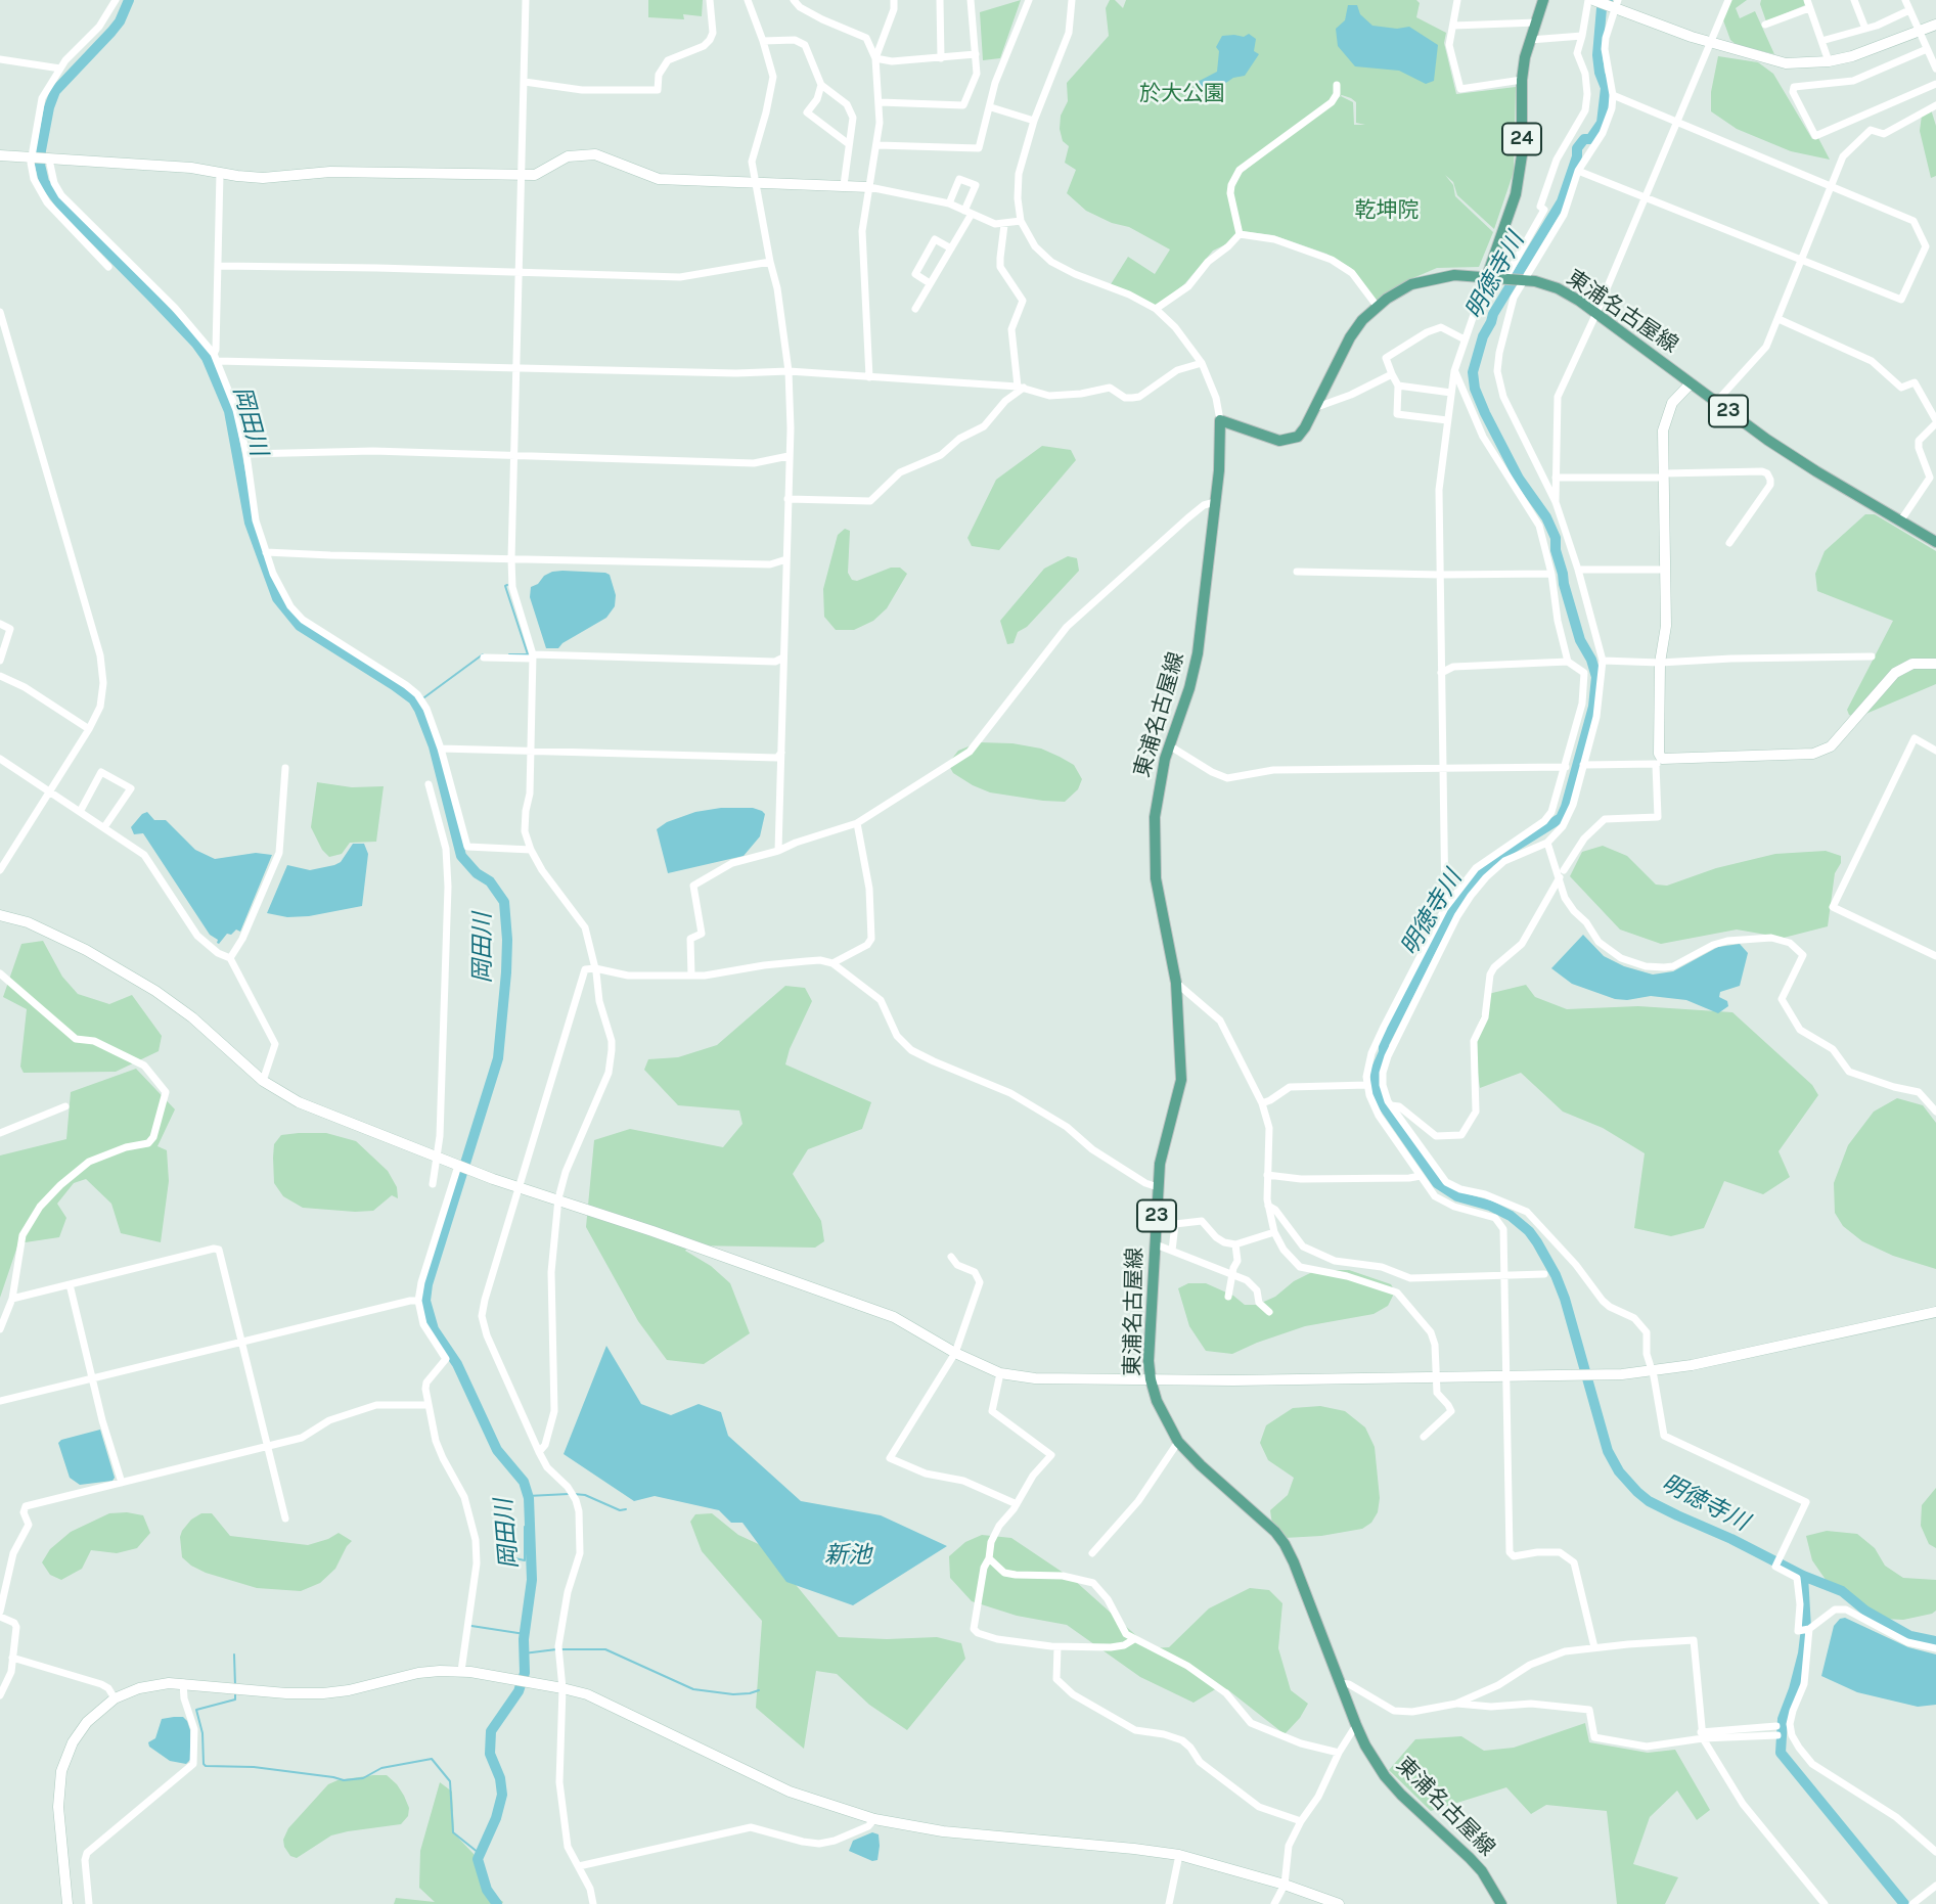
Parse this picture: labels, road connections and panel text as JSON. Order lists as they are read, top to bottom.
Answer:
{
  "streets": {
    "main road": ["24", "東浦名古屋線", "23"]
  },
  "crossings": [
    ["24", "東浦名古屋線"]
  ],
  "water": ["明徳寺川", "岡田川", "新池"],
  "parks": ["於大公園", "乾坤院"]
}
